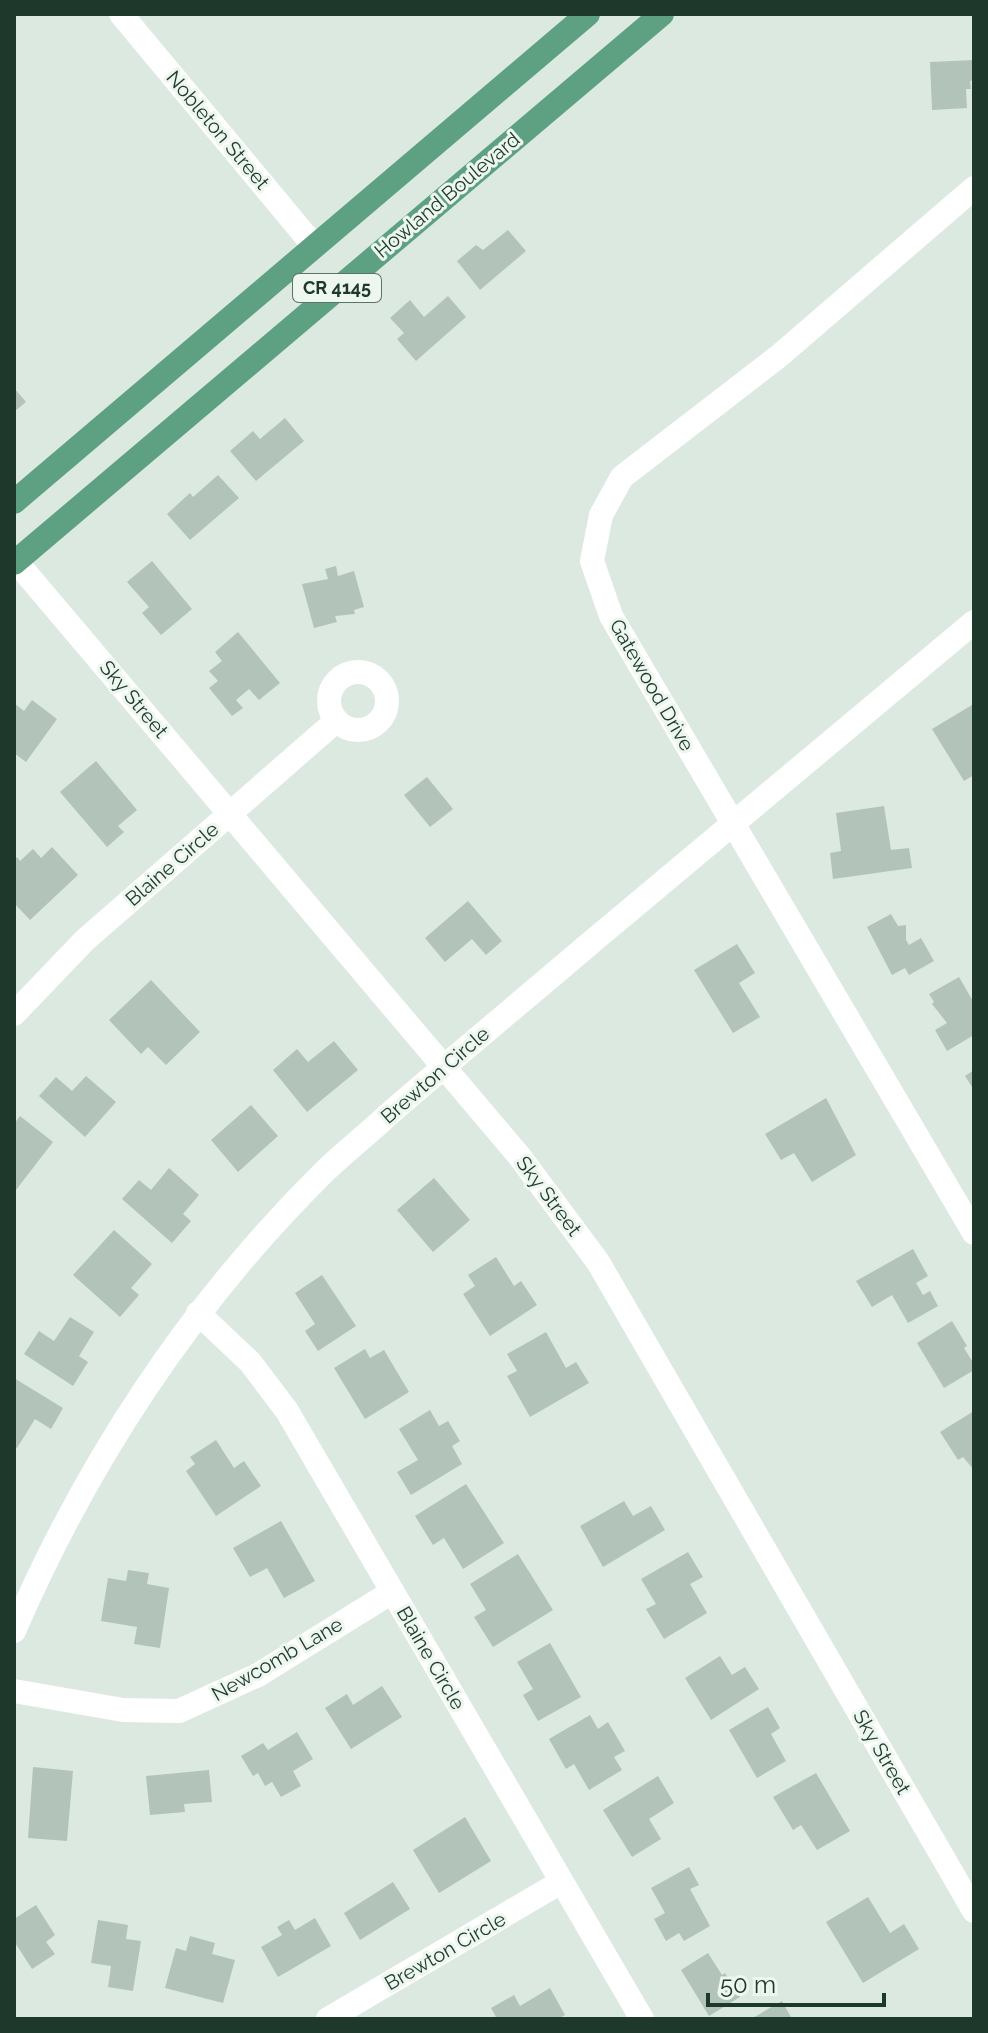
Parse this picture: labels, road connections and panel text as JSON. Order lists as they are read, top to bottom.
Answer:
{
  "streets": {
    "main road": ["Howland Boulevard", "CR 4145"],
    "street": [
      "Nobleton Street",
      "Gatewood Drive",
      "Sky Street",
      "Blaine Circle",
      "Brewton Circle",
      "Newcomb Lane"
    ]
  },
  "crossings": [
    ["Nobleton Street", "CR 4145"],
    ["Howland Boulevard", "Sky Street"],
    ["Gatewood Drive", "Brewton Circle"],
    ["Sky Street", "Blaine Circle"],
    ["Sky Street", "Brewton Circle"],
    ["Blaine Circle", "Brewton Circle"],
    ["Blaine Circle", "Newcomb Lane"]
  ],
  "scale_bar": "50 m"
}
